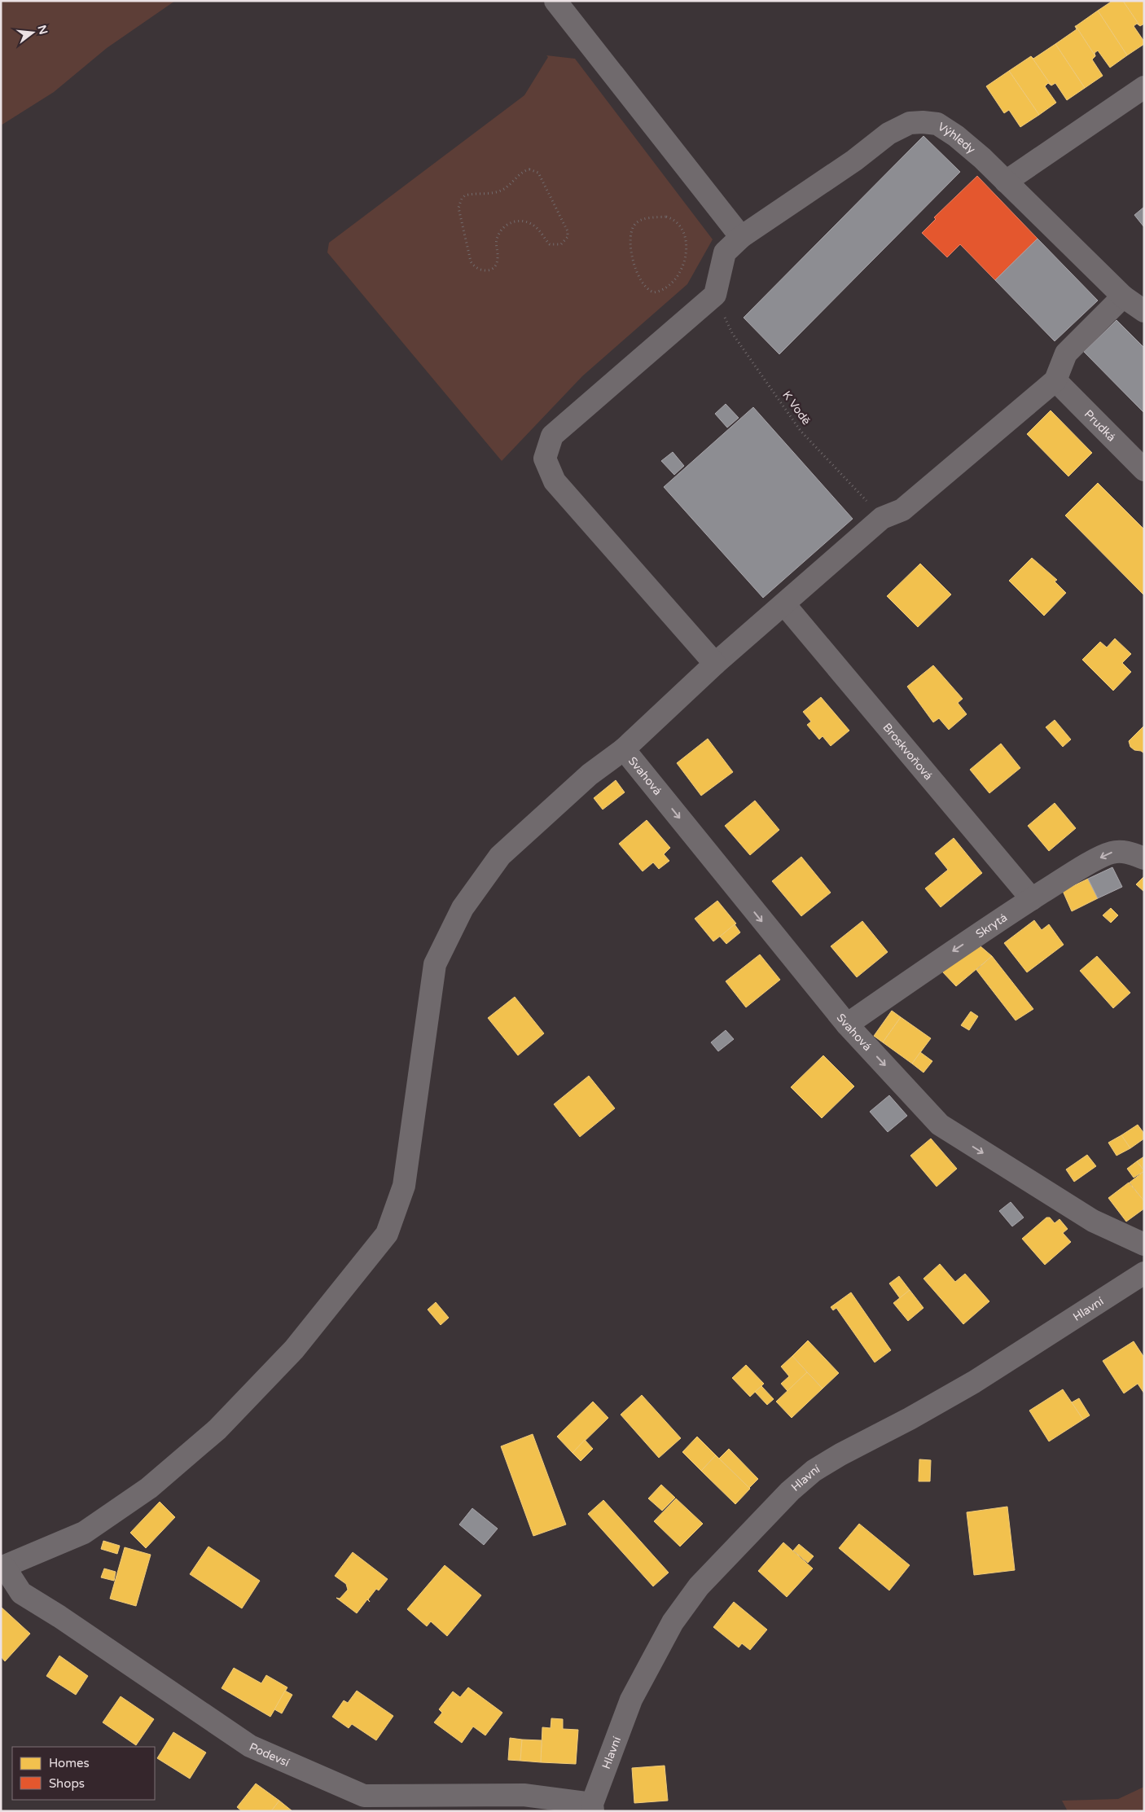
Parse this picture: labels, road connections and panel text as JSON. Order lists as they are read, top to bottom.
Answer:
{
  "streets": {
    "street": [
      "Výhledy",
      "Prudká",
      "Broskvoňová",
      "Svahová",
      "Skrytá",
      "Hlavní",
      "Podevsí"
    ],
    "path": ["K Vodě"]
  },
  "crossings": [
    ["Výhledy", "K Vodě"],
    ["Broskvoňová", "Skrytá"],
    ["Svahová", "Skrytá"],
    ["Hlavní", "Podevsí"]
  ],
  "one_way": ["Svahová", "Skrytá"],
  "legend": ["Homes", "Shops"],
  "north": "right"
}
